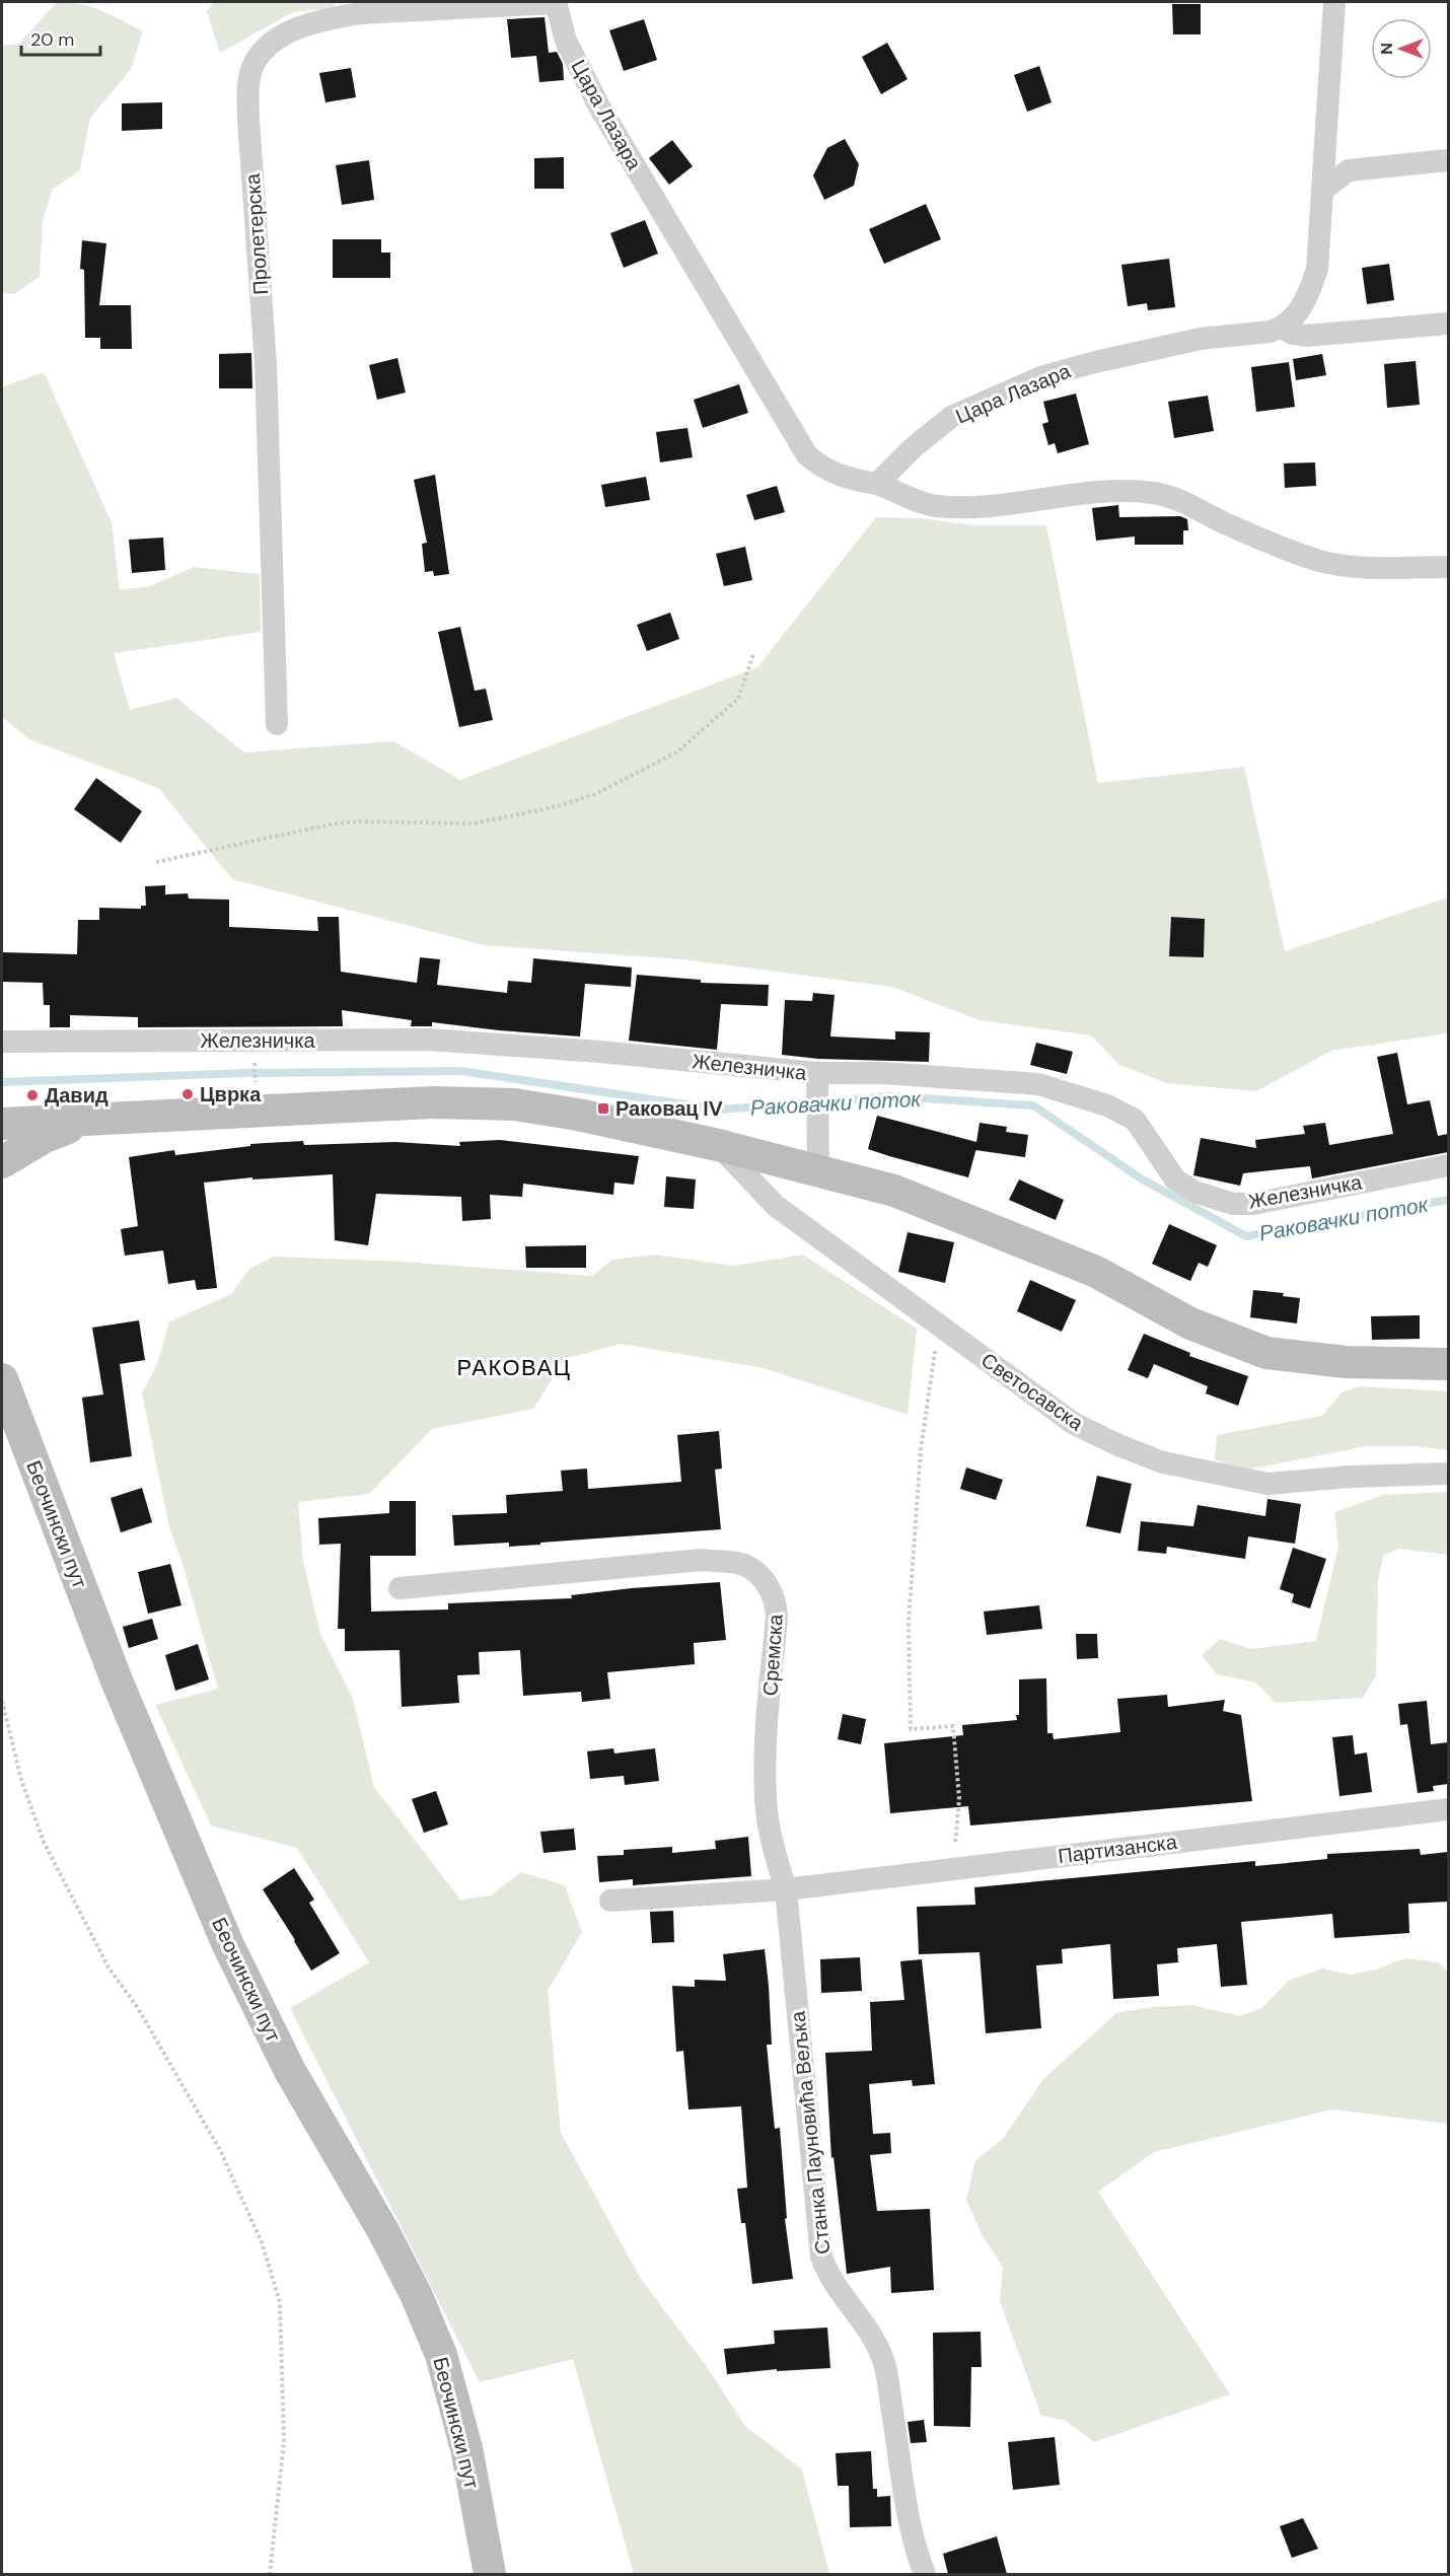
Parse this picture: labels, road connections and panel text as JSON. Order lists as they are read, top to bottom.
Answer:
{
  "streets": {
    "street": [
      "Цара Лазара",
      "Пролетерска",
      "Железничка",
      "Светосавска",
      "Беочински пут",
      "Сремска",
      "Партизанска",
      "Станка Пауновића Вељка"
    ]
  },
  "crossings": [
    ["Цара Лазара", "Пролетерска"],
    ["Сремска", "Партизанска"],
    ["Сремска", "Станка Пауновића Вељка"],
    ["Партизанска", "Станка Пауновића Вељка"]
  ],
  "districts": ["РАКОВАЦ"],
  "water": ["Раковачки поток"],
  "places": {
    "other": ["Цврка", "Давид"],
    "transit": ["Раковац IV"]
  },
  "scale_bar": "20 m",
  "north": "left"
}
